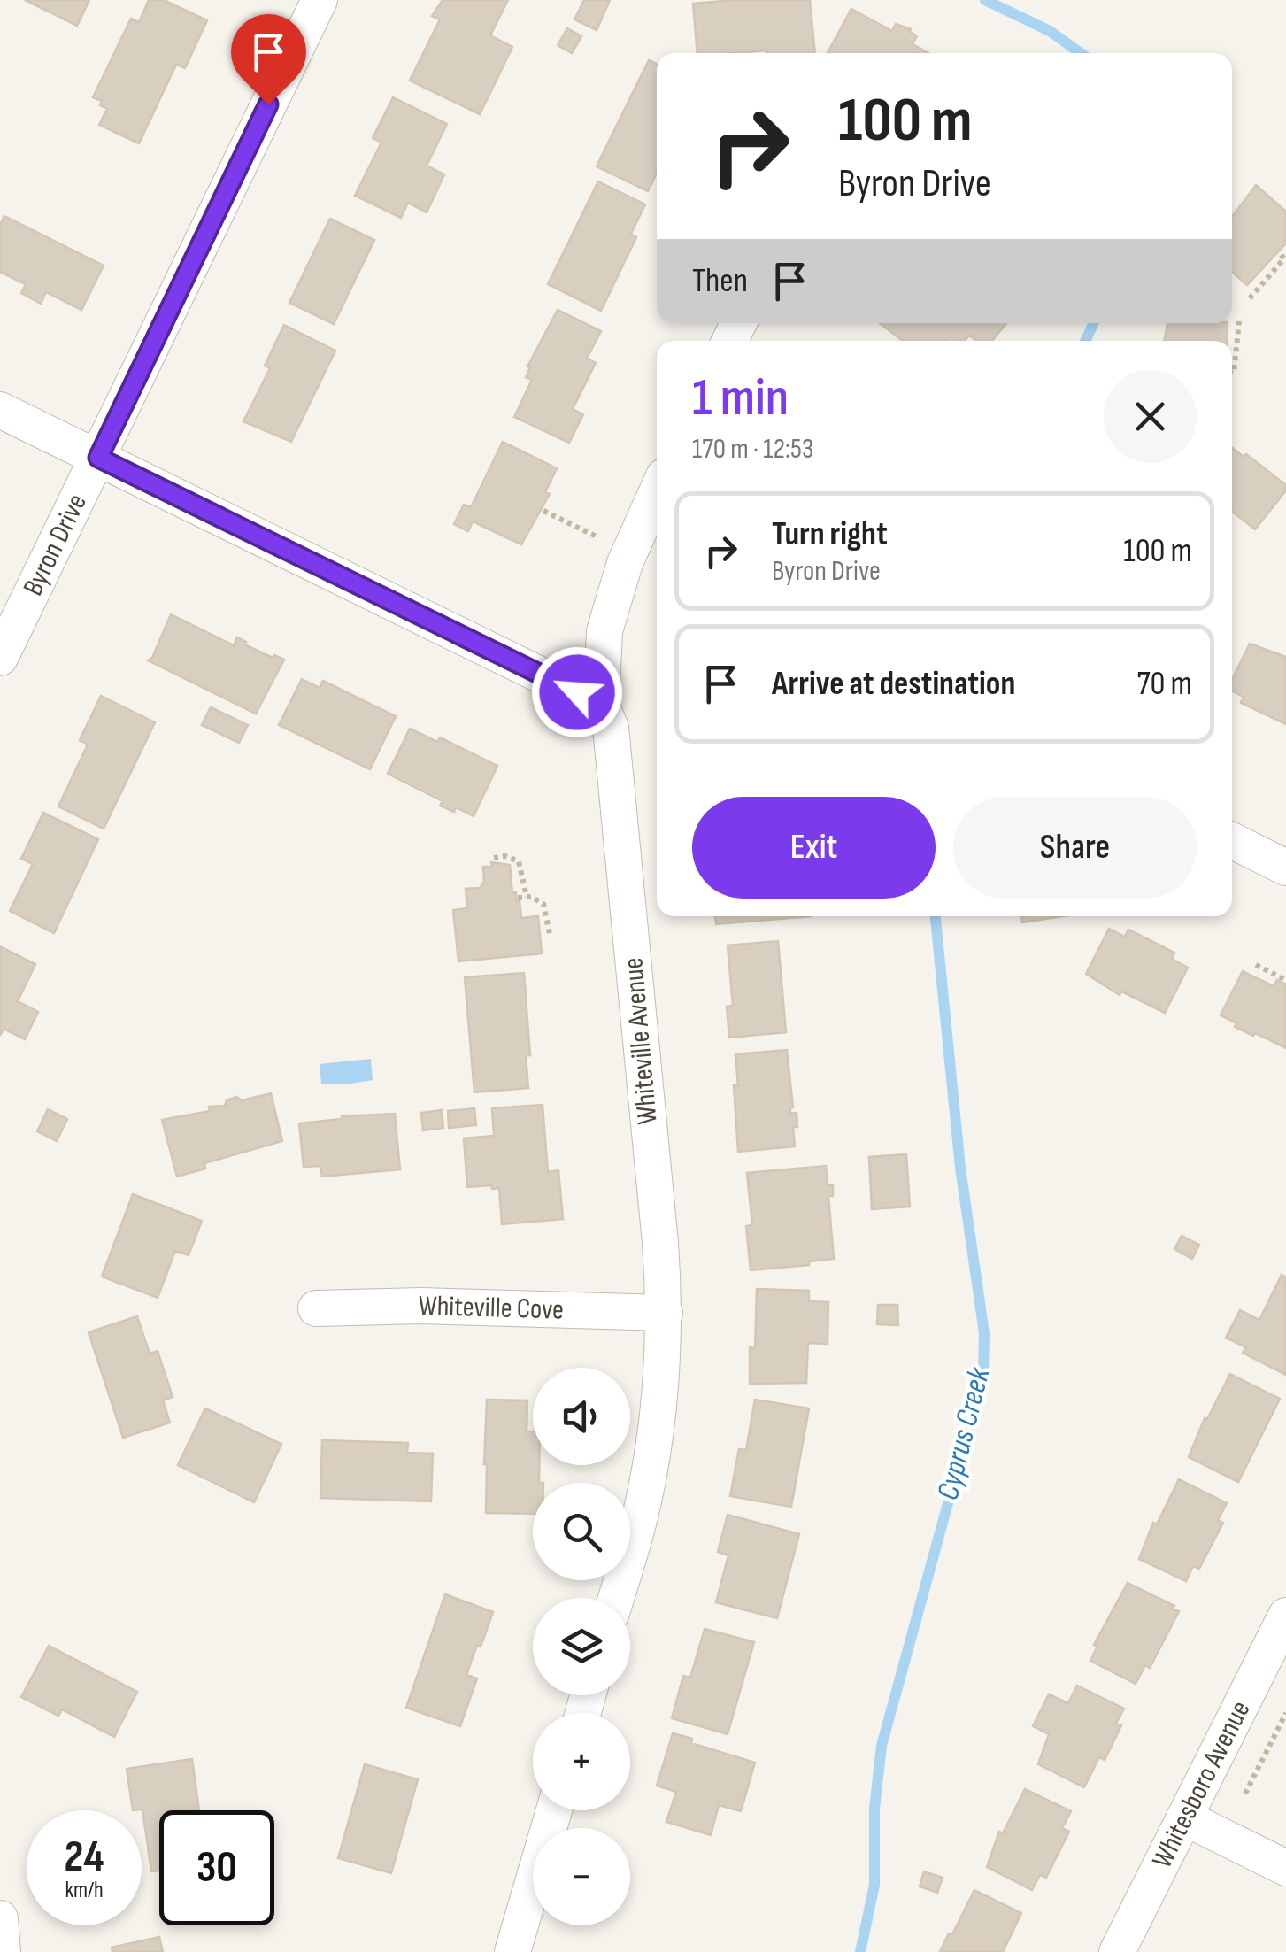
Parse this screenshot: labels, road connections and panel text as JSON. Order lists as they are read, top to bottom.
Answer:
{
  "streets": {
    "street": [
      "Byron Drive",
      "Whiteville Avenue",
      "Whiteville Cove",
      "Whitesboro Avenue"
    ]
  },
  "crossings": [
    ["Whiteville Avenue", "Whiteville Cove"]
  ],
  "water": ["Cyprus Creek"],
  "page": {
    "turn": ["100 m", "Byron Drive"],
    "then": "Then",
    "heading": ["1 min", "170 m · 12:53"],
    "list": [
      {
        "name": "Turn right",
        "note": "Byron Drive",
        "value": "100 m"
      },
      {
        "name": "Arrive at destination",
        "value": "70 m"
      }
    ],
    "buttons": ["Exit", "Share"],
    "map_buttons": ["+", "−"],
    "speed": "24 km/h",
    "limit": "30"
  }
}
